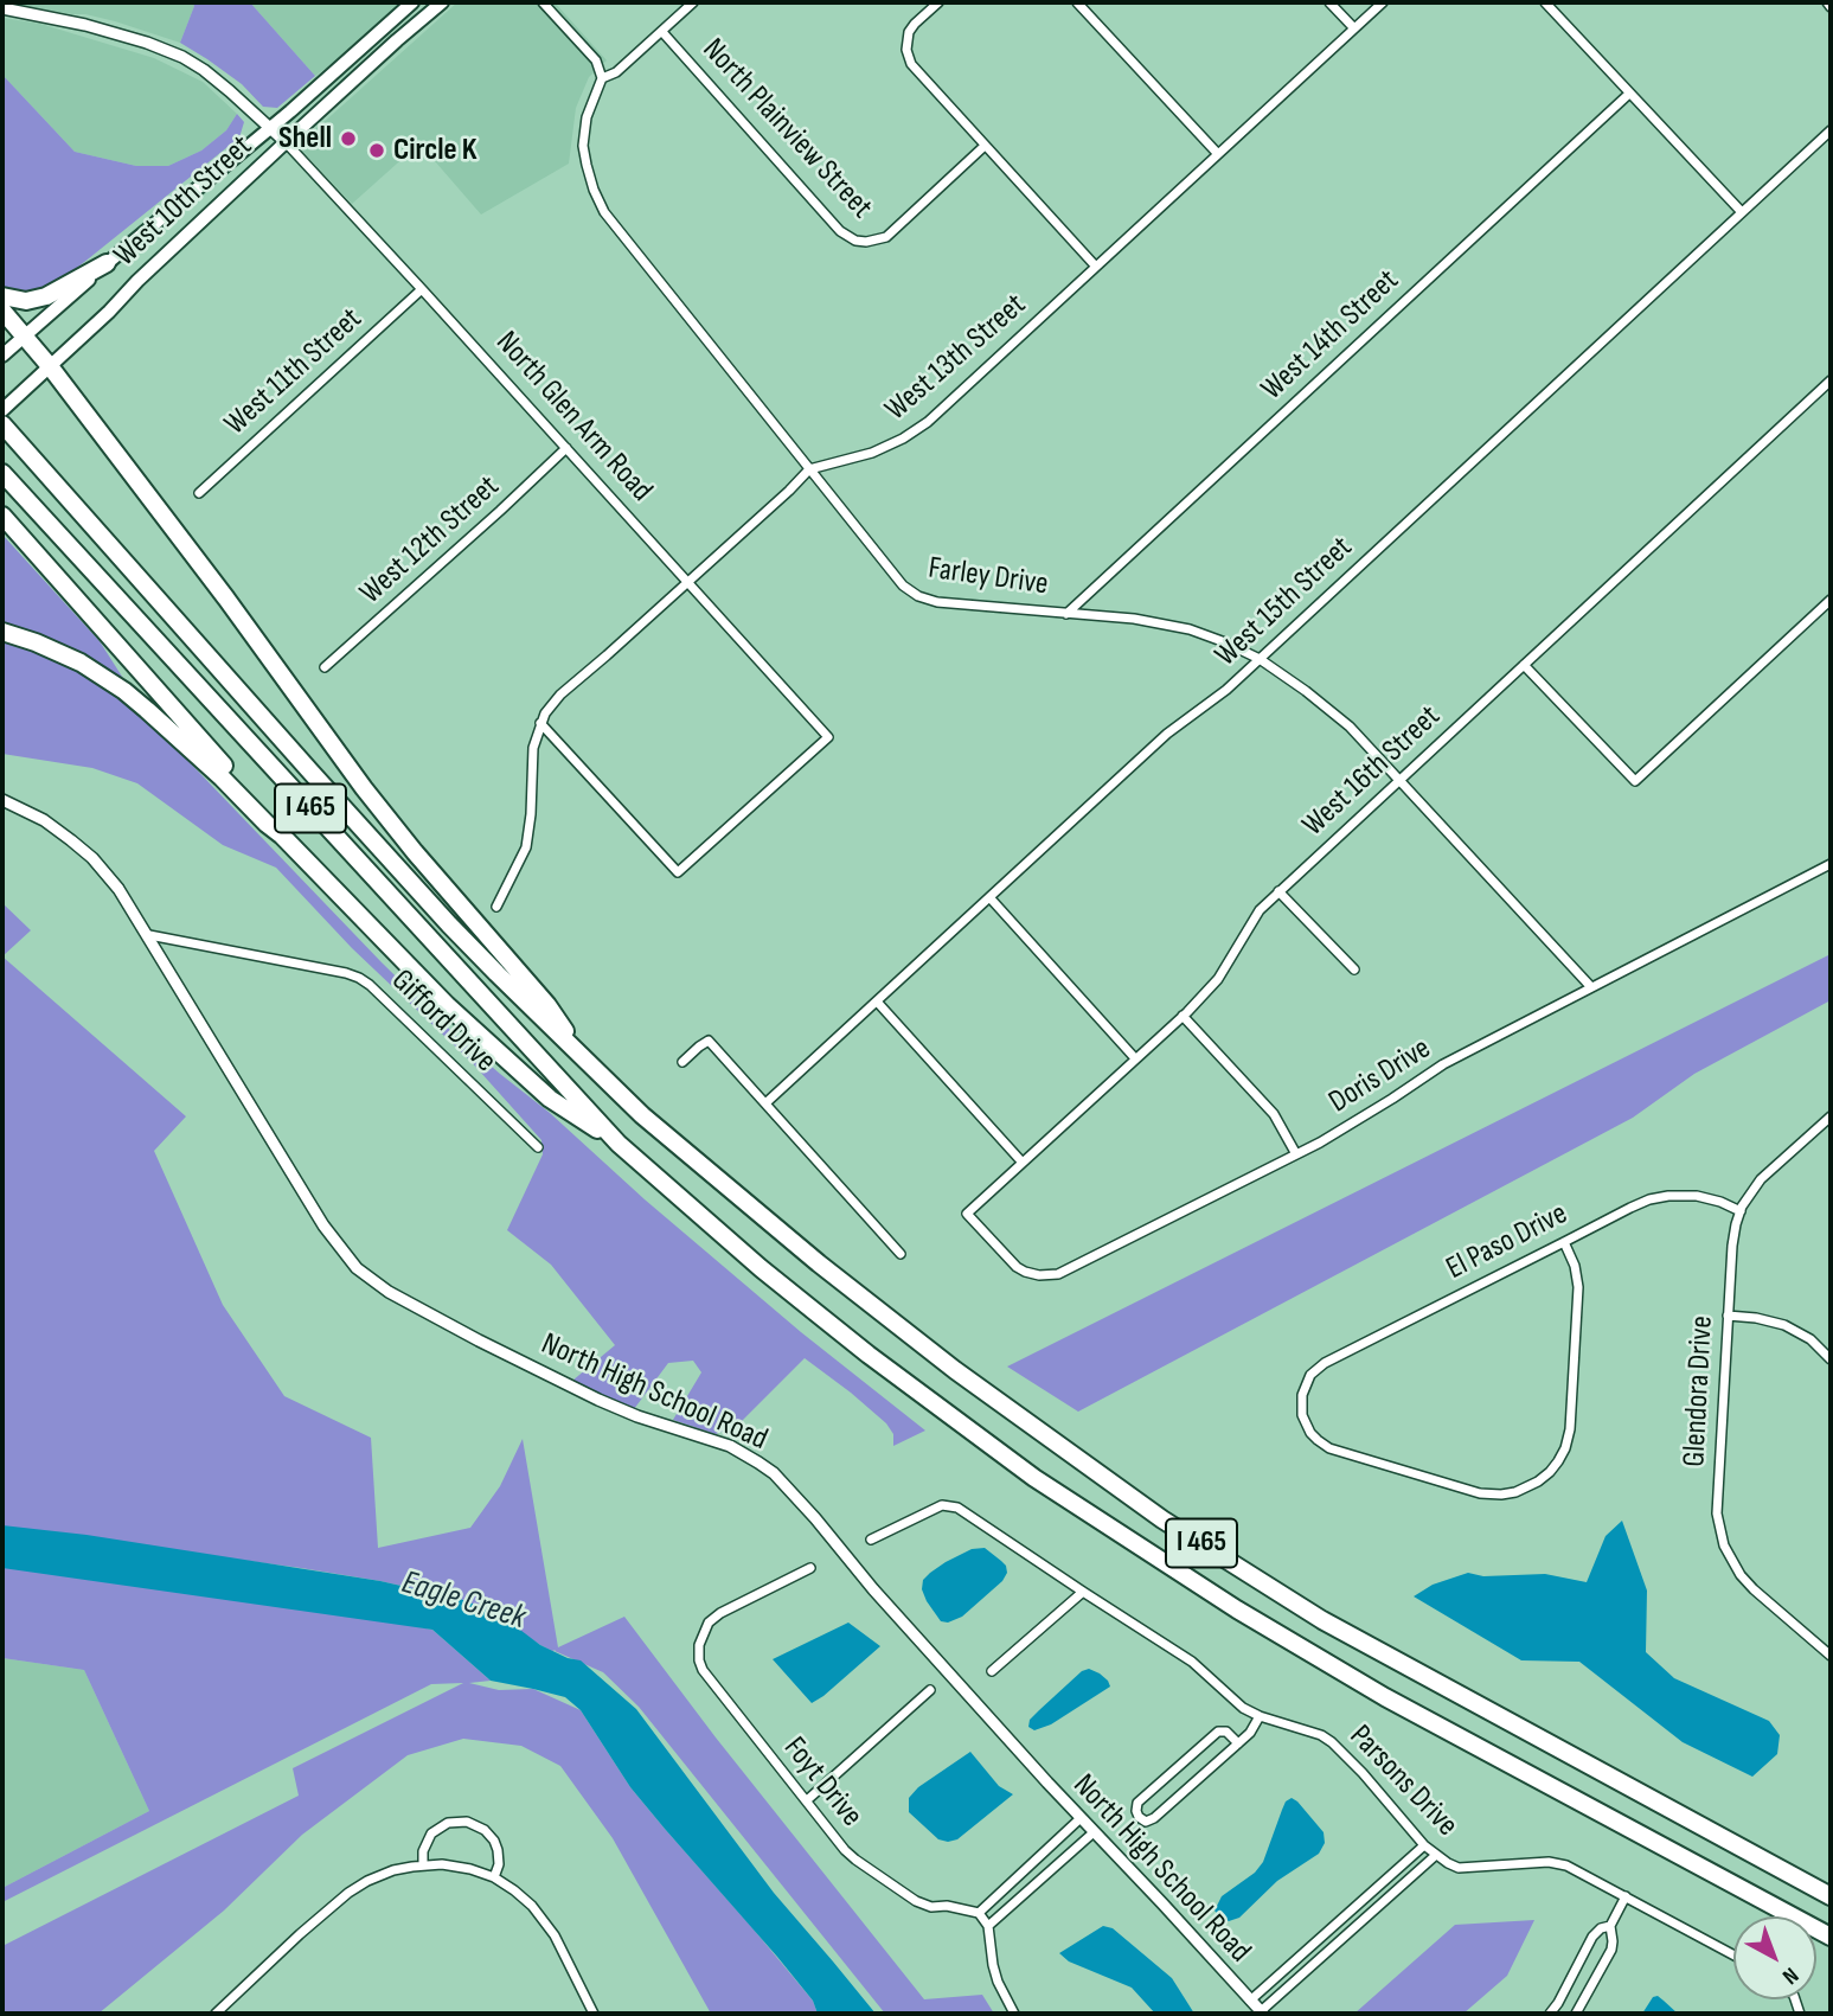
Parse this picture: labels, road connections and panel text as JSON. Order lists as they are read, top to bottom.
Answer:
{
  "streets": {
    "highway": ["I 465"],
    "main road": ["West 10th Street"],
    "street": [
      "North Plainview Street",
      "West 14th Street",
      "West 13th Street",
      "West 11th Street",
      "North Glen Arm Road",
      "West 12th Street",
      "Farley Drive",
      "West 15th Street",
      "West 16th Street",
      "Gifford Drive",
      "Doris Drive",
      "El Paso Drive",
      "Glendora Drive",
      "North High School Road",
      "Parsons Drive",
      "Foyt Drive"
    ]
  },
  "crossings": [
    ["West 10th Street", "North Glen Arm Road"],
    ["West 14th Street", "Farley Drive"],
    ["West 13th Street", "Farley Drive"],
    ["West 11th Street", "North Glen Arm Road"],
    ["North Glen Arm Road", "West 12th Street"],
    ["Farley Drive", "West 15th Street"],
    ["Farley Drive", "West 16th Street"],
    ["Farley Drive", "Doris Drive"],
    ["West 16th Street", "Doris Drive"],
    ["Gifford Drive", "North High School Road"],
    ["El Paso Drive", "Glendora Drive"]
  ],
  "water": ["Eagle Creek"],
  "places": ["Shell", "Circle K"],
  "north": "bottom right"
}
